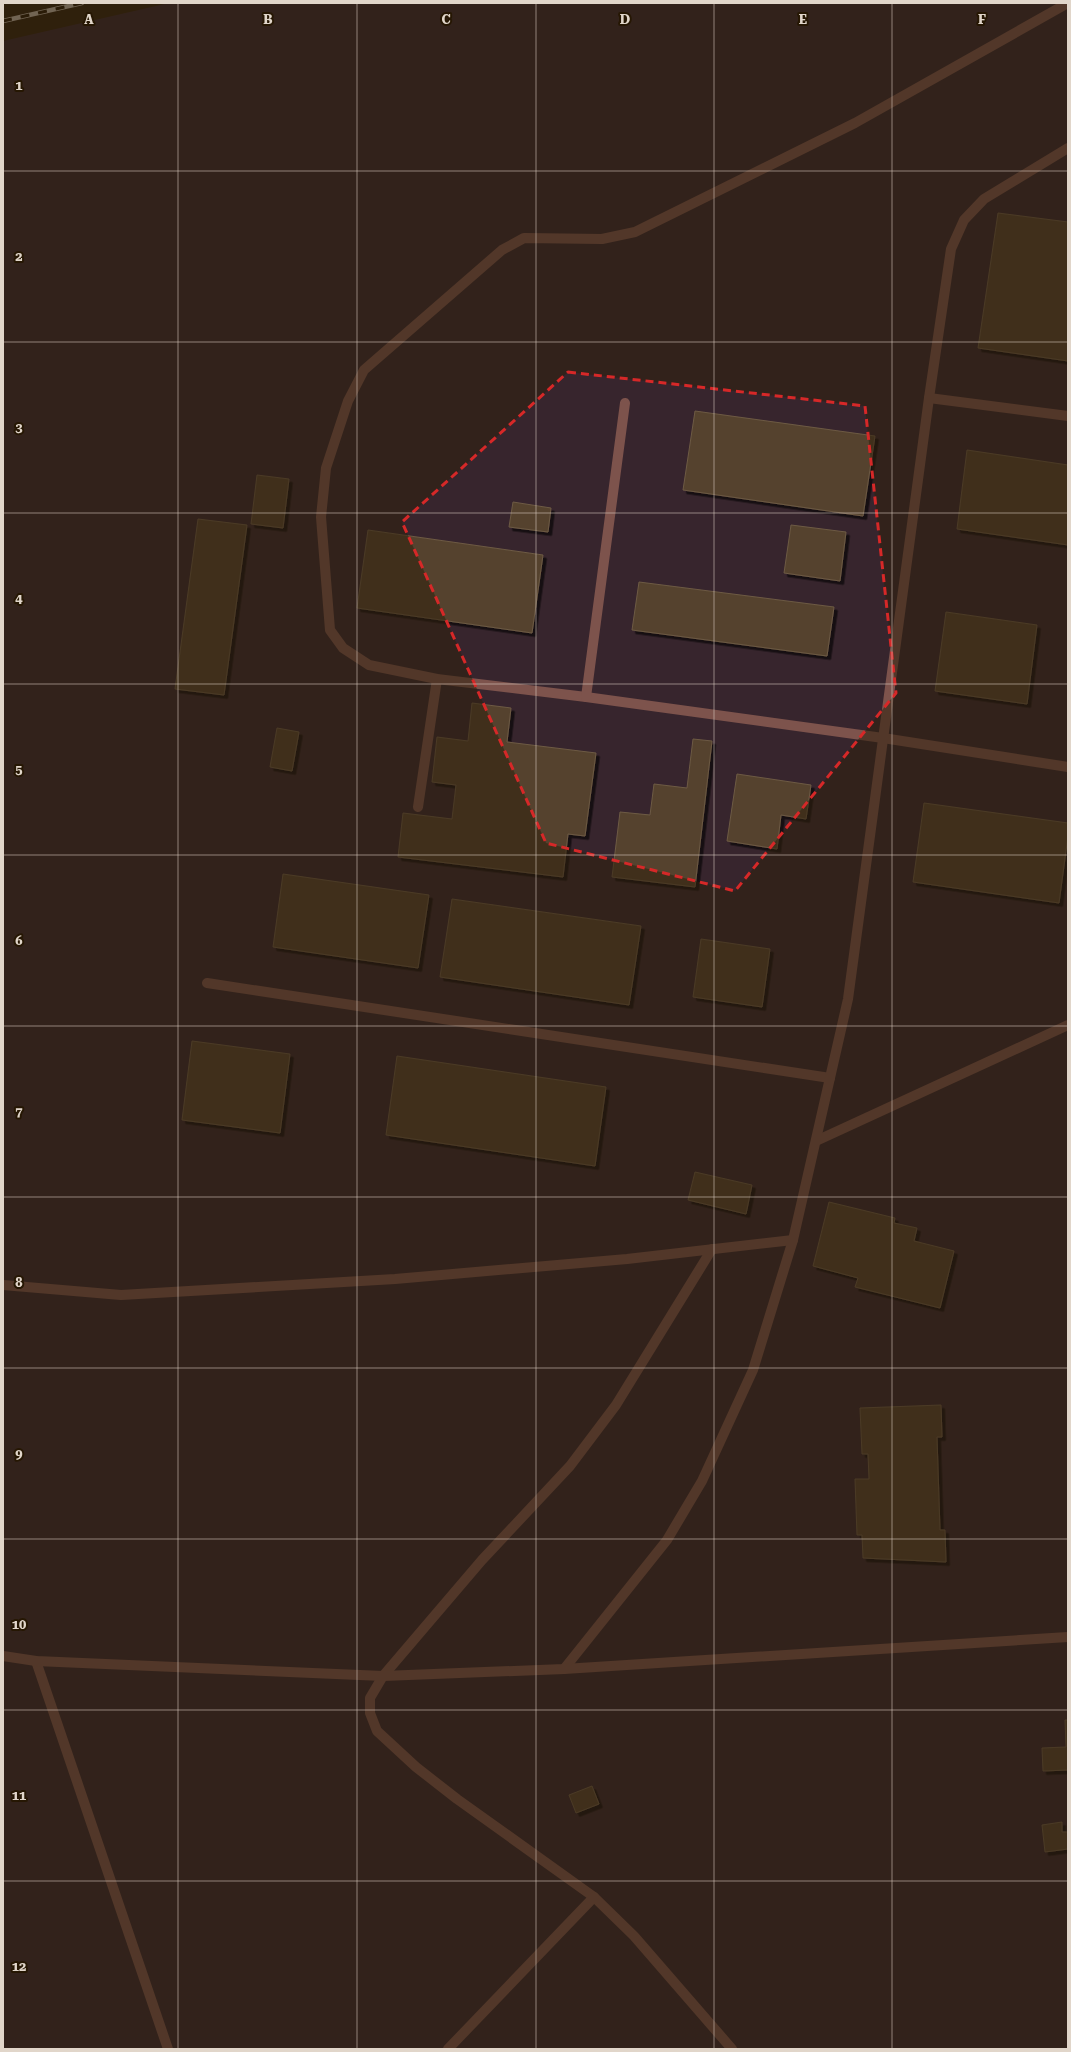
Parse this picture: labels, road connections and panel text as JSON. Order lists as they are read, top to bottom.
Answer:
{
  "grid": {
    "columns": [
      "A",
      "B",
      "C",
      "D",
      "E",
      "F"
    ],
    "rows": [
      "1",
      "2",
      "3",
      "4",
      "5",
      "6",
      "7",
      "8",
      "9",
      "10",
      "11",
      "12"
    ]
  }
}
